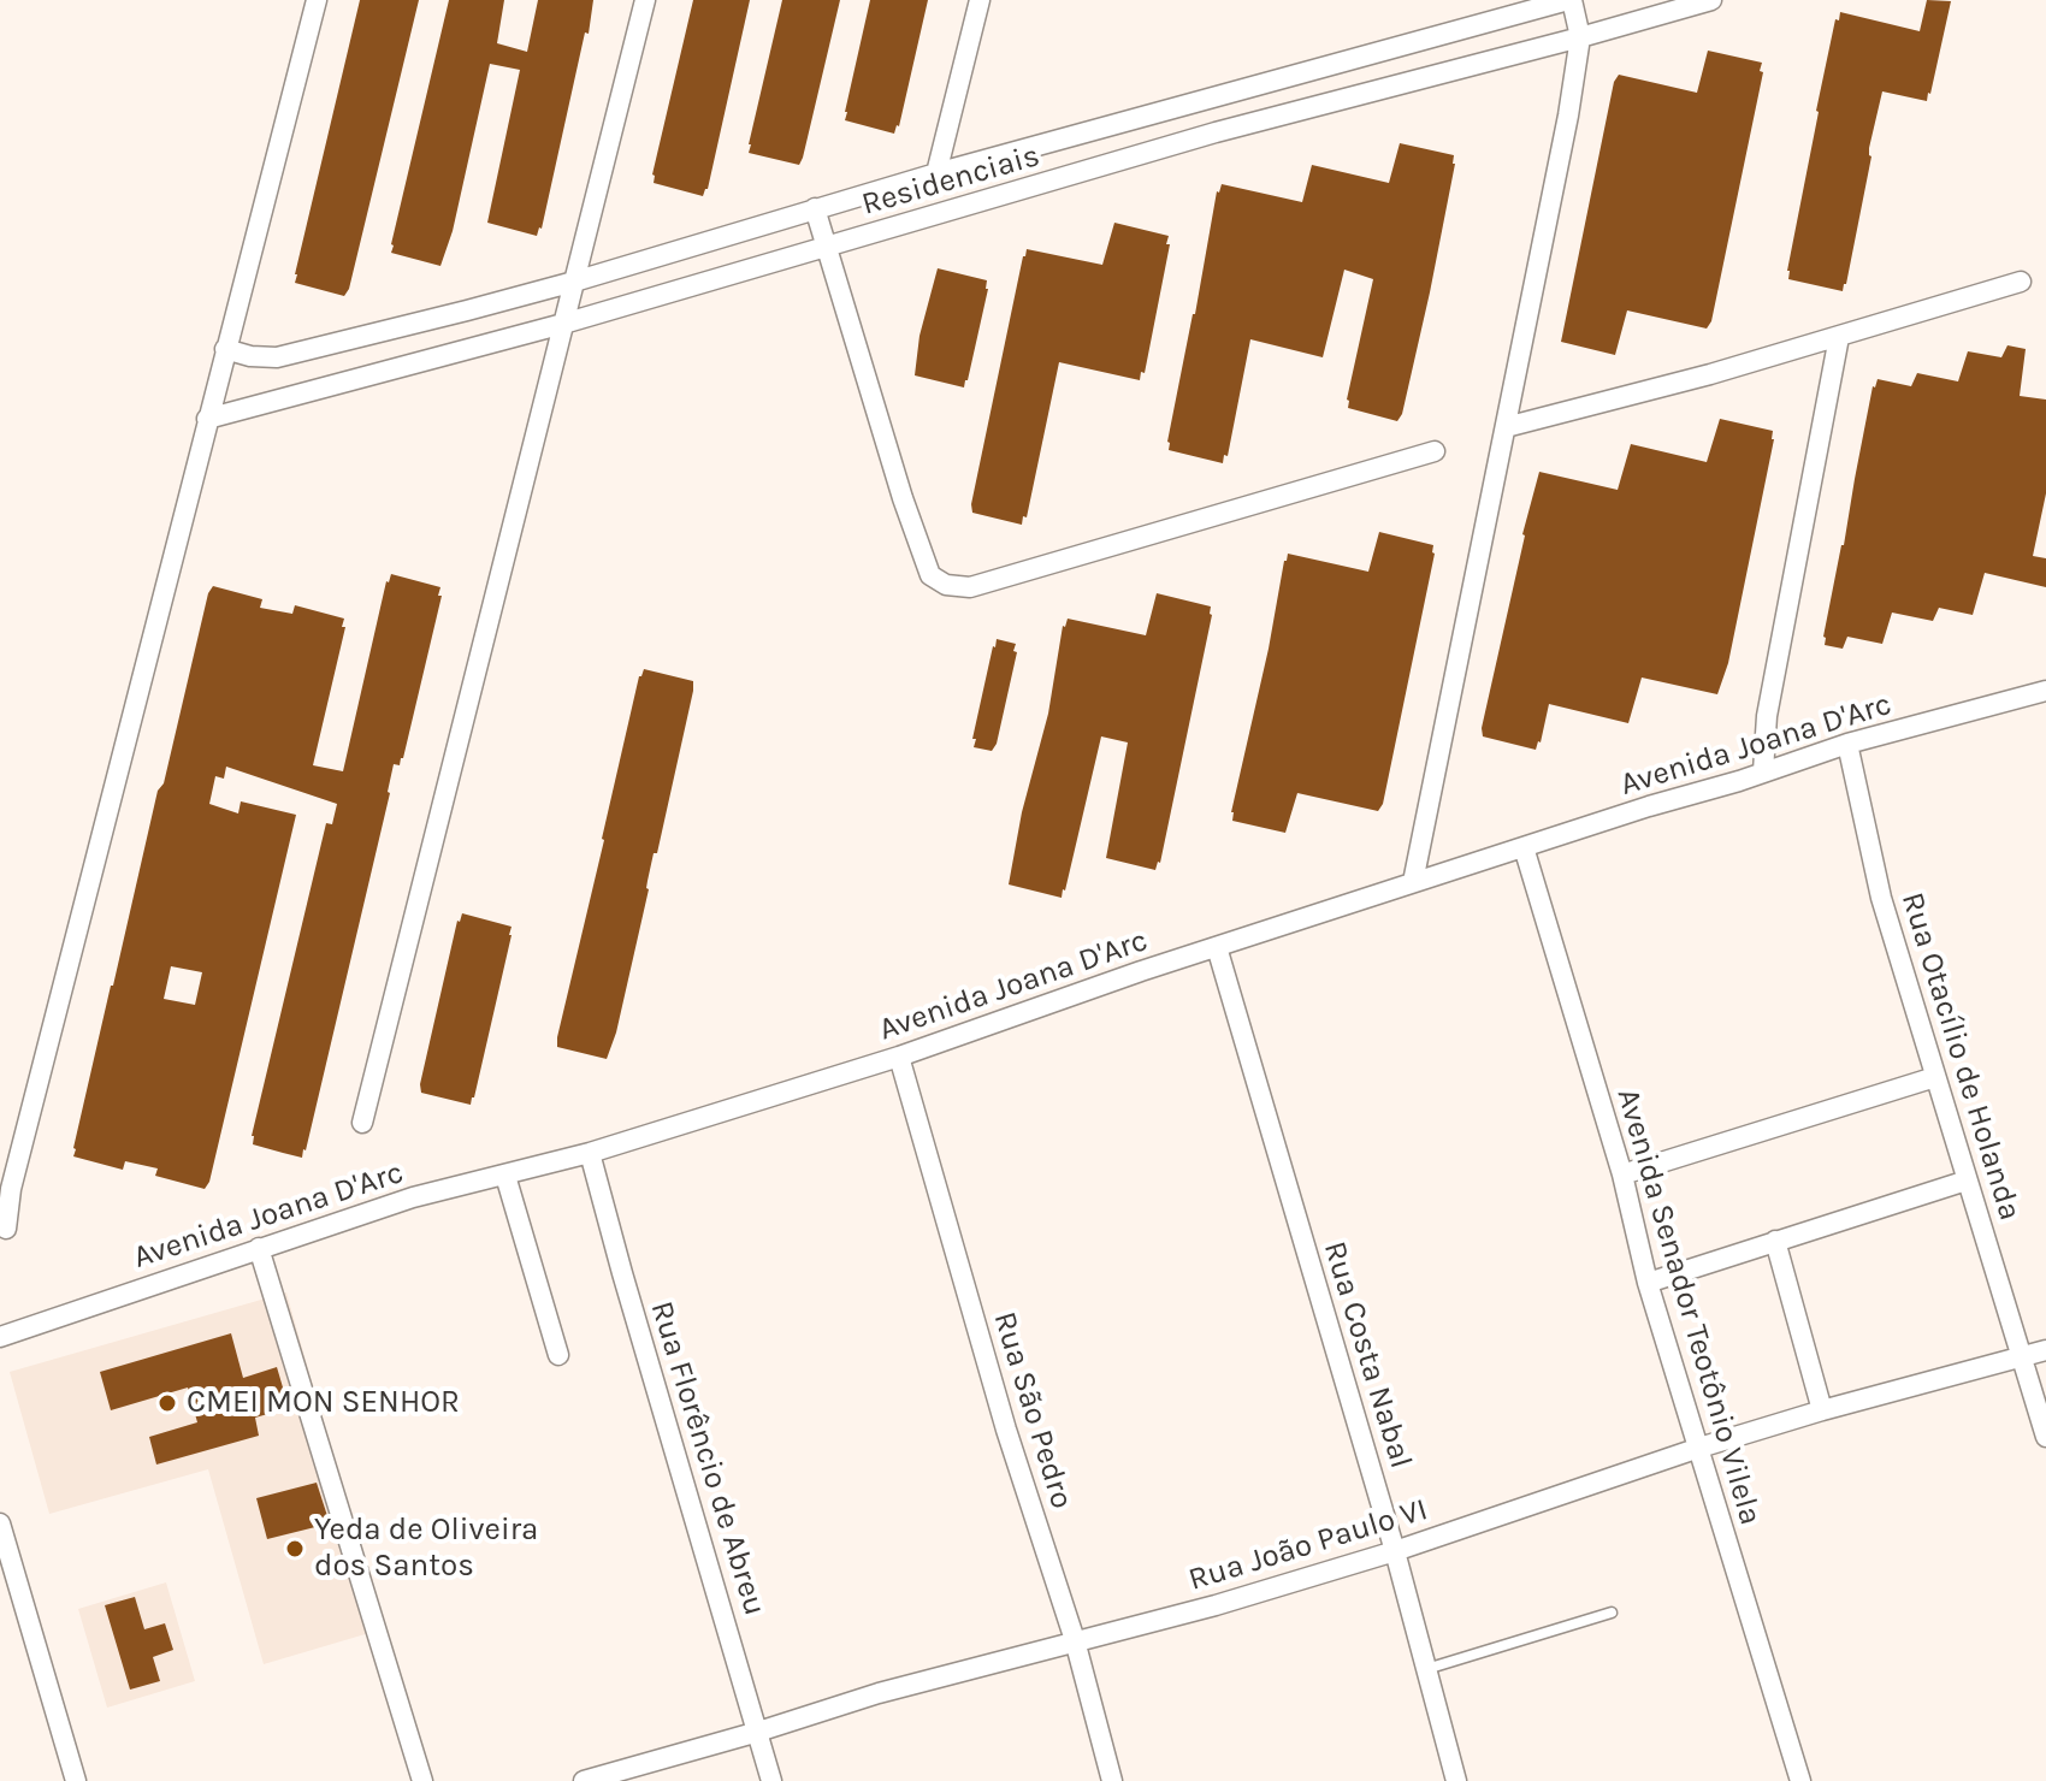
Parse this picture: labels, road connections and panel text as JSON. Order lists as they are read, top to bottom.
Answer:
{
  "streets": {
    "street": [
      "Residenciais",
      "Avenida Joana D'Arc",
      "Rua Otacílio de Holanda",
      "Avenida Senador Teotônio Vilela",
      "Rua Costa Nabal",
      "Rua São Pedro",
      "Rua Florêncio de Abreu",
      "Rua João Paulo VI"
    ]
  },
  "crossings": [
    ["Avenida Joana D'Arc", "Rua Otacílio de Holanda"],
    ["Avenida Joana D'Arc", "Avenida Senador Teotônio Vilela"],
    ["Avenida Joana D'Arc", "Rua Costa Nabal"],
    ["Avenida Joana D'Arc", "Rua São Pedro"],
    ["Avenida Joana D'Arc", "Rua Florêncio de Abreu"],
    ["Rua Otacílio de Holanda", "Rua João Paulo VI"],
    ["Avenida Senador Teotônio Vilela", "Rua João Paulo VI"],
    ["Rua Costa Nabal", "Rua João Paulo VI"],
    ["Rua São Pedro", "Rua João Paulo VI"],
    ["Rua Florêncio de Abreu", "Rua João Paulo VI"]
  ],
  "places": ["CMEI MON SENHOR", "Yeda de Oliveira dos Santos"]
}
